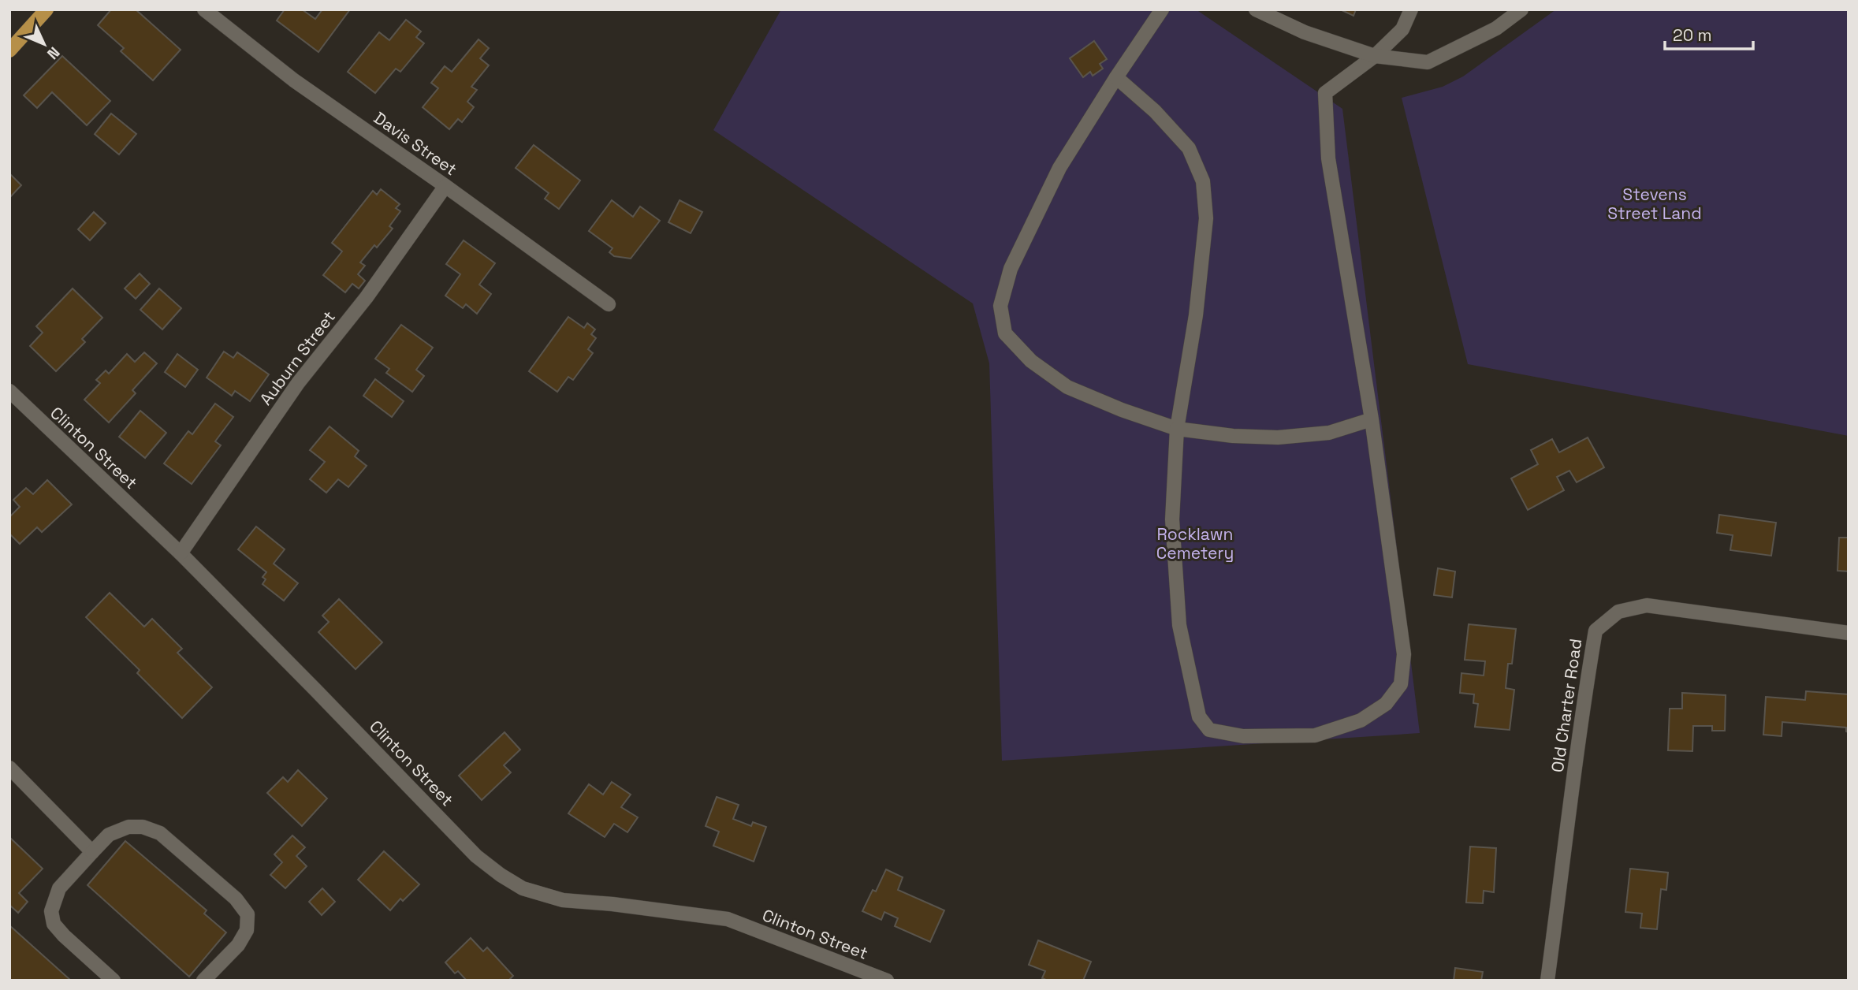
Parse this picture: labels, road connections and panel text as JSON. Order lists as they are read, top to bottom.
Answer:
{
  "streets": {
    "street": [
      "Davis Street",
      "Auburn Street",
      "Clinton Street",
      "Old Charter Road"
    ]
  },
  "crossings": [
    ["Davis Street", "Auburn Street"],
    ["Auburn Street", "Clinton Street"]
  ],
  "parks": ["Stevens Street Land", "Rocklawn Cemetery"],
  "scale_bar": "20 m",
  "north": "bottom right"
}
